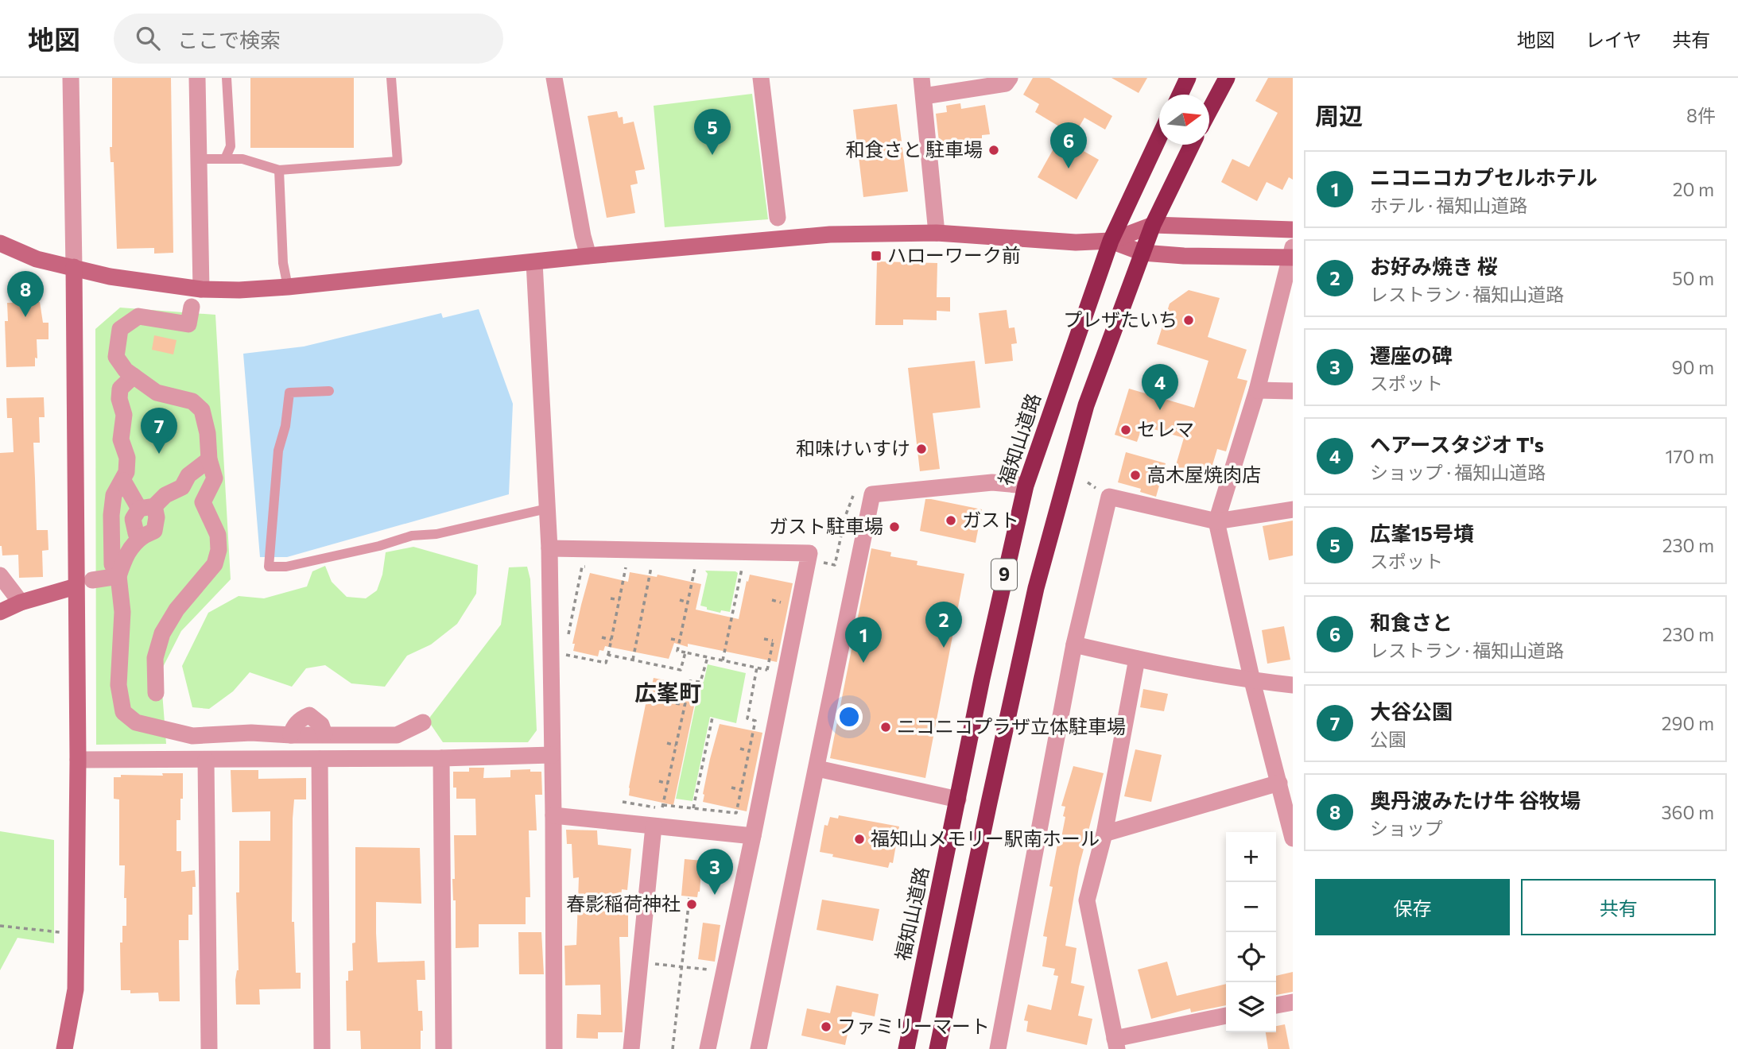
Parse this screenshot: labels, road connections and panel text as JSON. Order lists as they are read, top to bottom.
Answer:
{
  "streets": {
    "highway": ["福知山道路", "9"]
  },
  "districts": ["広峯町"],
  "places": {
    "other": [
      "和食さと 駐車場",
      "プレザたいち",
      "セレマ",
      "和味けいすけ",
      "高木屋焼肉店",
      "ガスト",
      "ガスト駐車場",
      "ニコニコプラザ立体駐車場",
      "福知山メモリー駅南ホール",
      "春影稲荷神社",
      "ファミリーマート"
    ],
    "transit": ["ハローワーク前"]
  },
  "north": "right",
  "page": {
    "header": "地図",
    "search": "ここで検索",
    "nav": ["地図", "レイヤ", "共有"],
    "heading": ["周辺", "8件"],
    "pins": [
      "5",
      "6",
      "8",
      "4",
      "7",
      "2",
      "1",
      "3"
    ],
    "list": [
      {
        "mark": "1",
        "name": "ニコニコカプセルホテル",
        "note": "ホテル · 福知山道路",
        "value": "20 m"
      },
      {
        "mark": "2",
        "name": "お好み焼き 桜",
        "note": "レストラン · 福知山道路",
        "value": "50 m"
      },
      {
        "mark": "3",
        "name": "遷座の碑",
        "note": "スポット",
        "value": "90 m"
      },
      {
        "mark": "4",
        "name": "ヘアースタジオ T's",
        "note": "ショップ · 福知山道路",
        "value": "170 m"
      },
      {
        "mark": "5",
        "name": "広峯15号墳",
        "note": "スポット",
        "value": "230 m"
      },
      {
        "mark": "6",
        "name": "和食さと",
        "note": "レストラン · 福知山道路",
        "value": "230 m"
      },
      {
        "mark": "7",
        "name": "大谷公園",
        "note": "公園",
        "value": "290 m"
      },
      {
        "mark": "8",
        "name": "奥丹波みたけ牛 谷牧場",
        "note": "ショップ",
        "value": "360 m"
      }
    ],
    "map_buttons": ["+", "−"],
    "buttons": ["保存", "共有"]
  }
}
